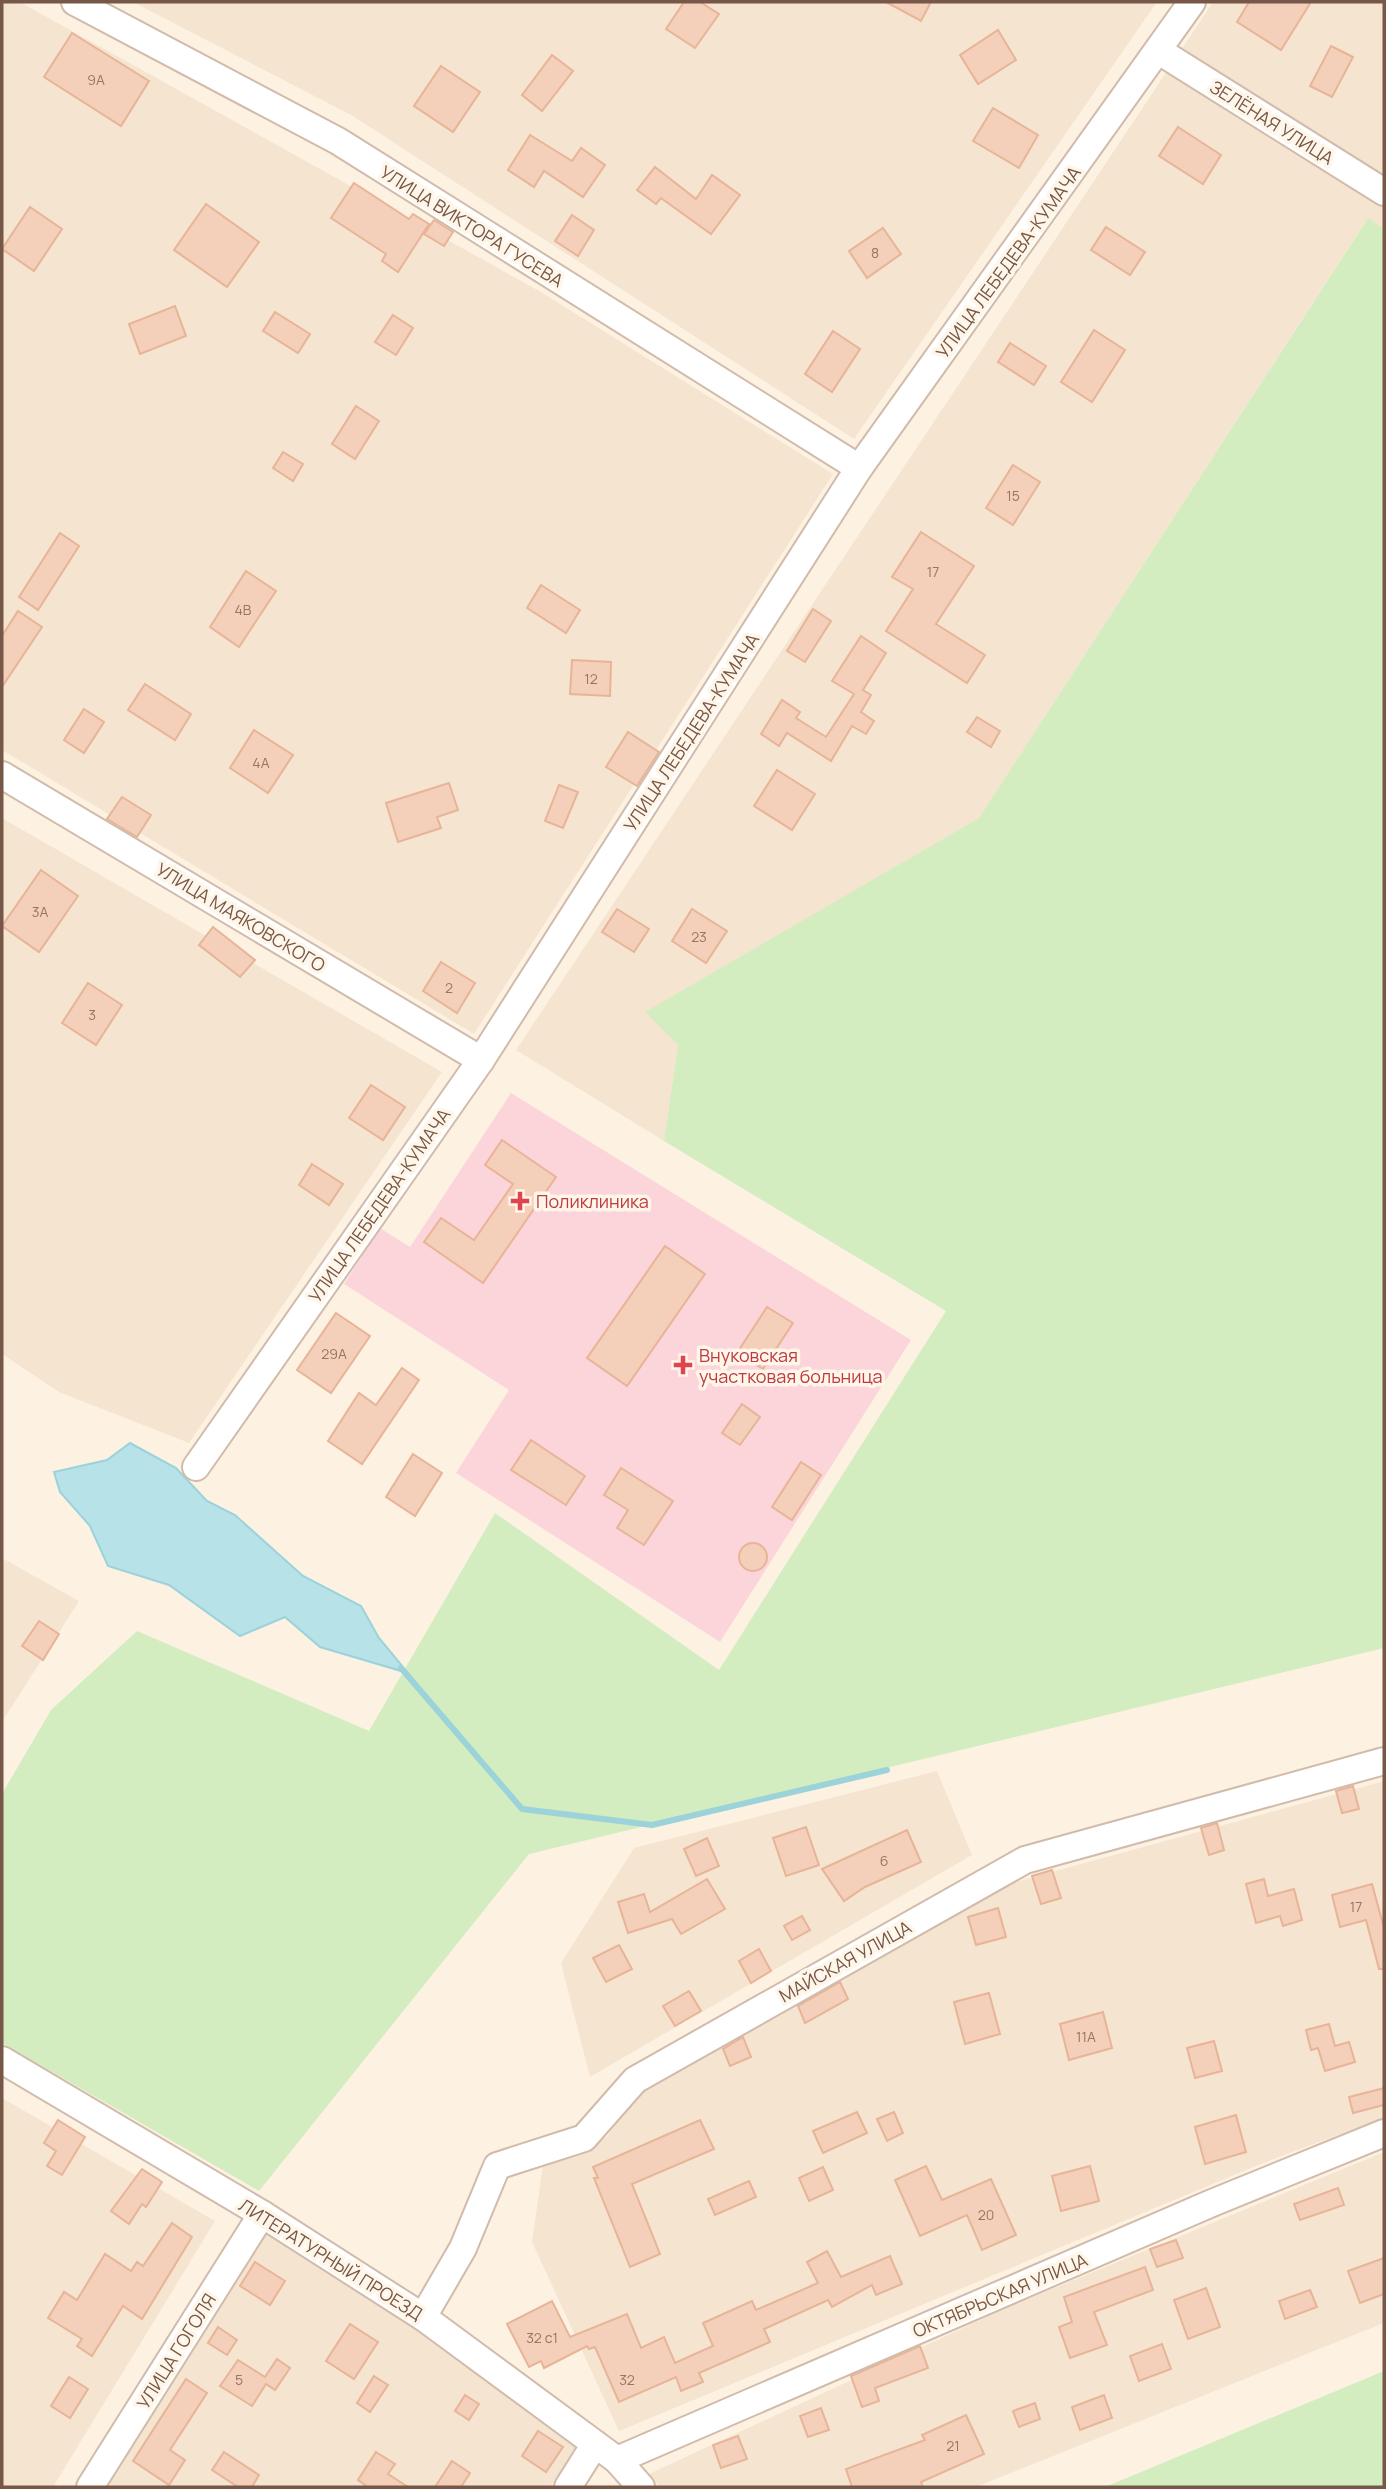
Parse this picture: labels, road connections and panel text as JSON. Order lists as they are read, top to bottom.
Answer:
{
  "streets": {
    "street": [
      "ЗЕЛЁНАЯ УЛИЦА",
      "УЛИЦА ВИКТОРА ГУСЕВА",
      "УЛИЦА ЛЕБЕДЕВА-КУМАЧА",
      "УЛИЦА МАЯКОВСКОГО",
      "МАЙСКАЯ УЛИЦА",
      "ЛИТЕРАТУРНЫЙ ПРОЕЗД",
      "ОКТЯБРЬСКАЯ УЛИЦА",
      "УЛИЦА ГОГОЛЯ"
    ]
  },
  "crossings": [
    ["ЗЕЛЁНАЯ УЛИЦА", "УЛИЦА ЛЕБЕДЕВА-КУМАЧА"],
    ["УЛИЦА ВИКТОРА ГУСЕВА", "УЛИЦА ЛЕБЕДЕВА-КУМАЧА"],
    ["УЛИЦА ЛЕБЕДЕВА-КУМАЧА", "УЛИЦА МАЯКОВСКОГО"],
    ["МАЙСКАЯ УЛИЦА", "ЛИТЕРАТУРНЫЙ ПРОЕЗД"],
    ["ЛИТЕРАТУРНЫЙ ПРОЕЗД", "ОКТЯБРЬСКАЯ УЛИЦА"],
    ["ЛИТЕРАТУРНЫЙ ПРОЕЗД", "УЛИЦА ГОГОЛЯ"]
  ],
  "places": {
    "health": ["Поликлиника", "Внуковская участковая больница"]
  },
  "house_numbers": [
    "9А",
    "8",
    "15",
    "17",
    "4В",
    "12",
    "4А",
    "3А",
    "23",
    "2",
    "3",
    "29А",
    "6",
    "17",
    "11А",
    "20",
    "32 с1",
    "5",
    "32",
    "21"
  ]
}
